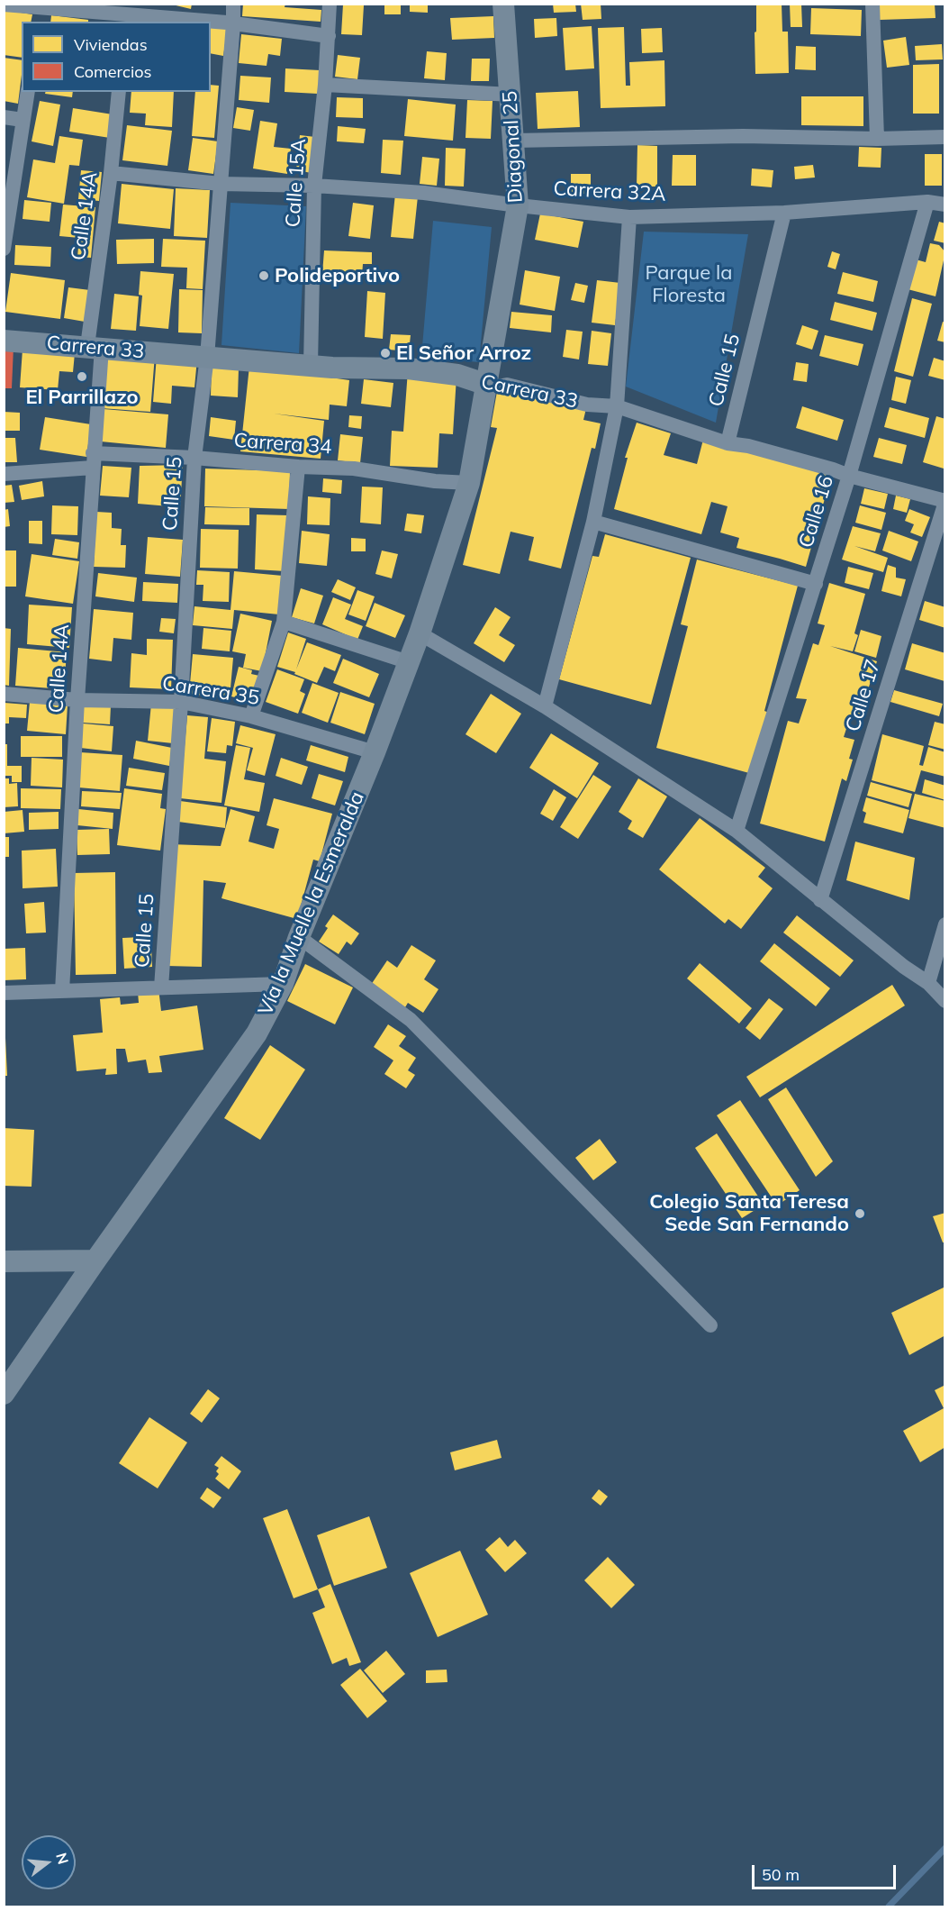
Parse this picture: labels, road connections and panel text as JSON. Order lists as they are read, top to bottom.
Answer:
{
  "streets": {
    "street": [
      "Diagonal 25",
      "Calle 15A",
      "Carrera 32A",
      "Calle 14A",
      "Carrera 33",
      "Calle 15",
      "Carrera 34",
      "Calle 16",
      "Carrera 35",
      "Calle 17",
      "Vía la Muelle la Esmeralda"
    ]
  },
  "crossings": [
    ["Diagonal 25", "Carrera 32A"],
    ["Diagonal 25", "Carrera 33"],
    ["Diagonal 25", "Vía la Muelle la Esmeralda"],
    ["Calle 15A", "Carrera 32A"],
    ["Calle 15A", "Carrera 33"],
    ["Carrera 32A", "Calle 14A"],
    ["Carrera 32A", "Calle 15"],
    ["Carrera 32A", "Calle 16"],
    ["Calle 14A", "Carrera 33"],
    ["Calle 14A", "Carrera 34"],
    ["Calle 14A", "Carrera 35"],
    ["Carrera 33", "Calle 15"],
    ["Carrera 33", "Calle 16"],
    ["Carrera 33", "Calle 17"],
    ["Carrera 33", "Vía la Muelle la Esmeralda"],
    ["Calle 15", "Carrera 34"],
    ["Calle 15", "Carrera 35"],
    ["Carrera 34", "Vía la Muelle la Esmeralda"],
    ["Carrera 35", "Vía la Muelle la Esmeralda"]
  ],
  "parks": ["Parque la Floresta"],
  "places": [
    "Polideportivo",
    "El Señor Arroz",
    "El Parrillazo",
    "Colegio Santa Teresa Sede San Fernando"
  ],
  "legend": ["Viviendas", "Comercios"],
  "scale_bar": "50 m",
  "north": "right"
}
